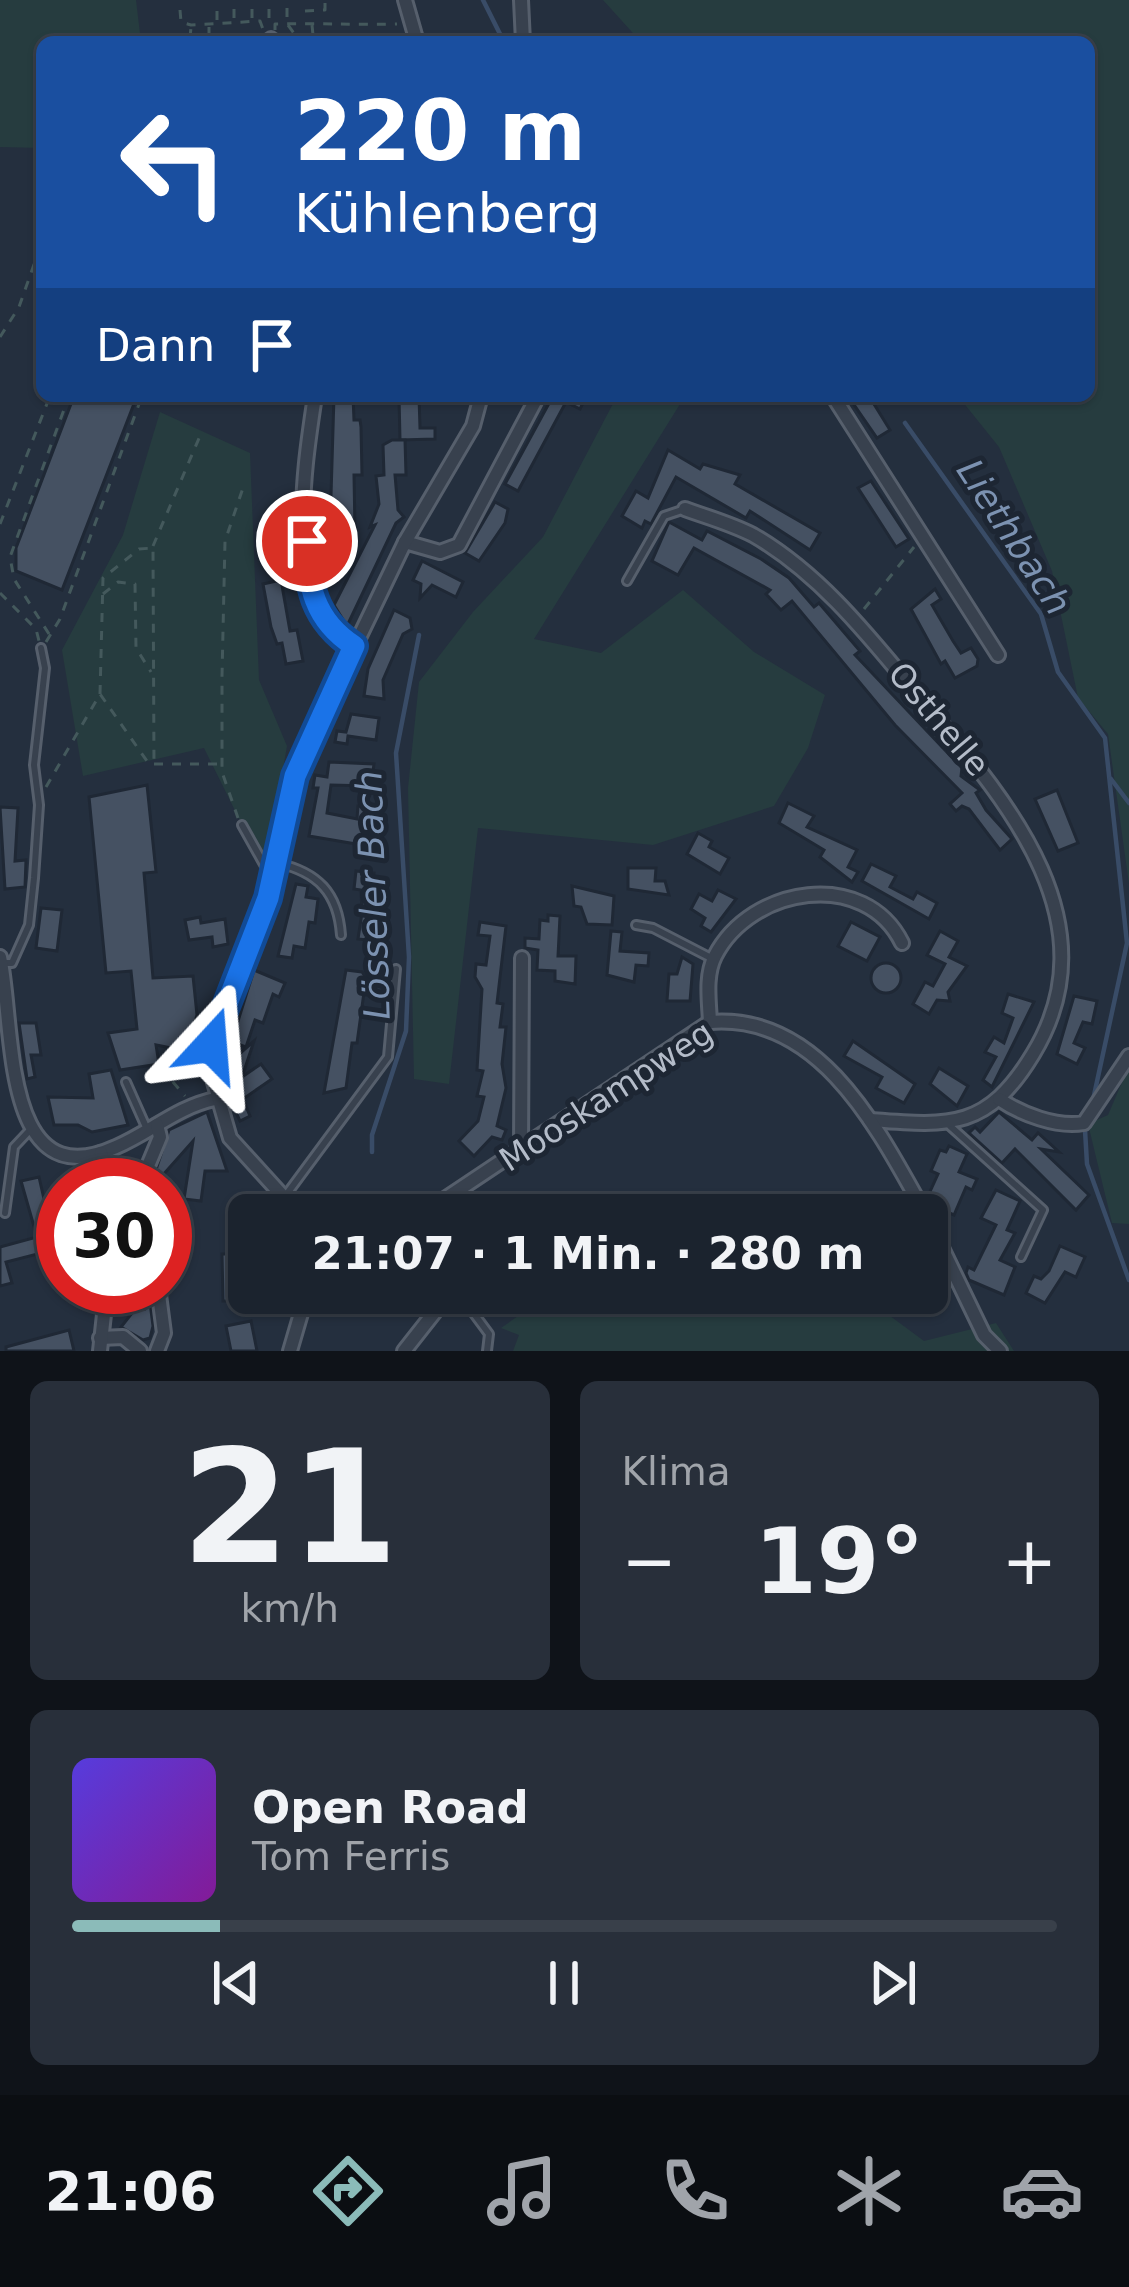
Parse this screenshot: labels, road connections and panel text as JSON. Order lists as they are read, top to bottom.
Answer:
{
  "streets": {
    "street": ["Osthelle", "Mooskampweg"]
  },
  "water": ["Liethbach", "Lösseler Bach"],
  "page": {
    "turn": ["220 m", "Kühlenberg"],
    "then": "Dann",
    "limit": "30",
    "trip": "21:07 · 1 Min. · 280 m",
    "tile": [
      ["21", "km/h"],
      "Klima"
    ],
    "heat": ["−", "19°", "+"],
    "song": ["Open Road", "Tom Ferris"],
    "tabs": "21:06"
  }
}
